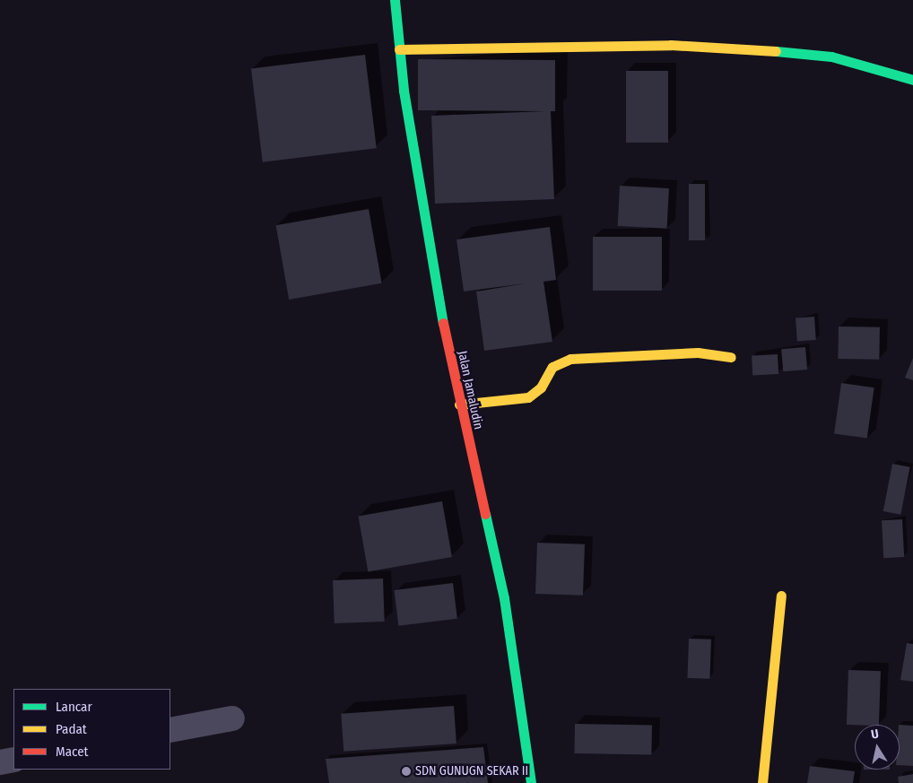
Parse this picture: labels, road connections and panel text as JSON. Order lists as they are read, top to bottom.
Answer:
{
  "streets": {
    "street": ["Jalan Jamaludin"]
  },
  "places": ["SDN GUNUGN SEKAR II"],
  "legend": ["Lancar", "Padat", "Macet"],
  "north": "top"
}
